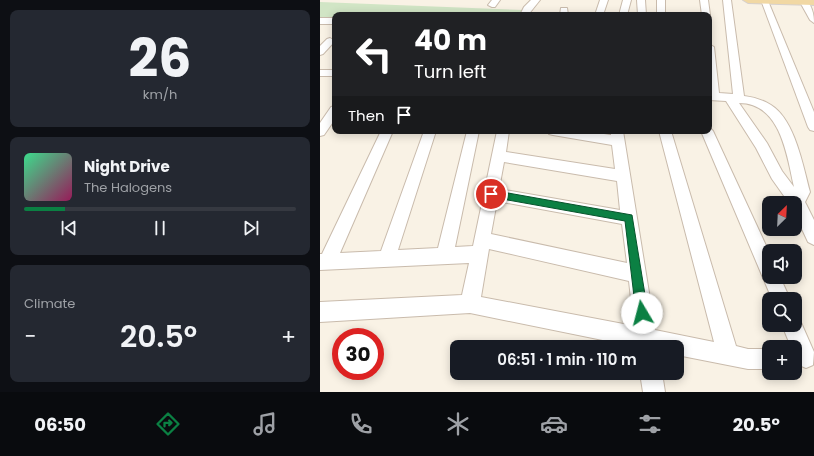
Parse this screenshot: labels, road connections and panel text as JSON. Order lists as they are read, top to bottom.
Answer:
{
  "north": "top right",
  "page": {
    "tile": [
      ["26", "km/h"],
      "Climate"
    ],
    "turn": ["40 m", "Turn left"],
    "then": "Then",
    "song": ["Night Drive", "The Halogens"],
    "map_buttons": "+",
    "heat": ["−", "20.5°", "+"],
    "limit": "30",
    "trip": "06:51 · 1 min · 110 m",
    "tabs": ["06:50", "20.5°"]
  }
}
